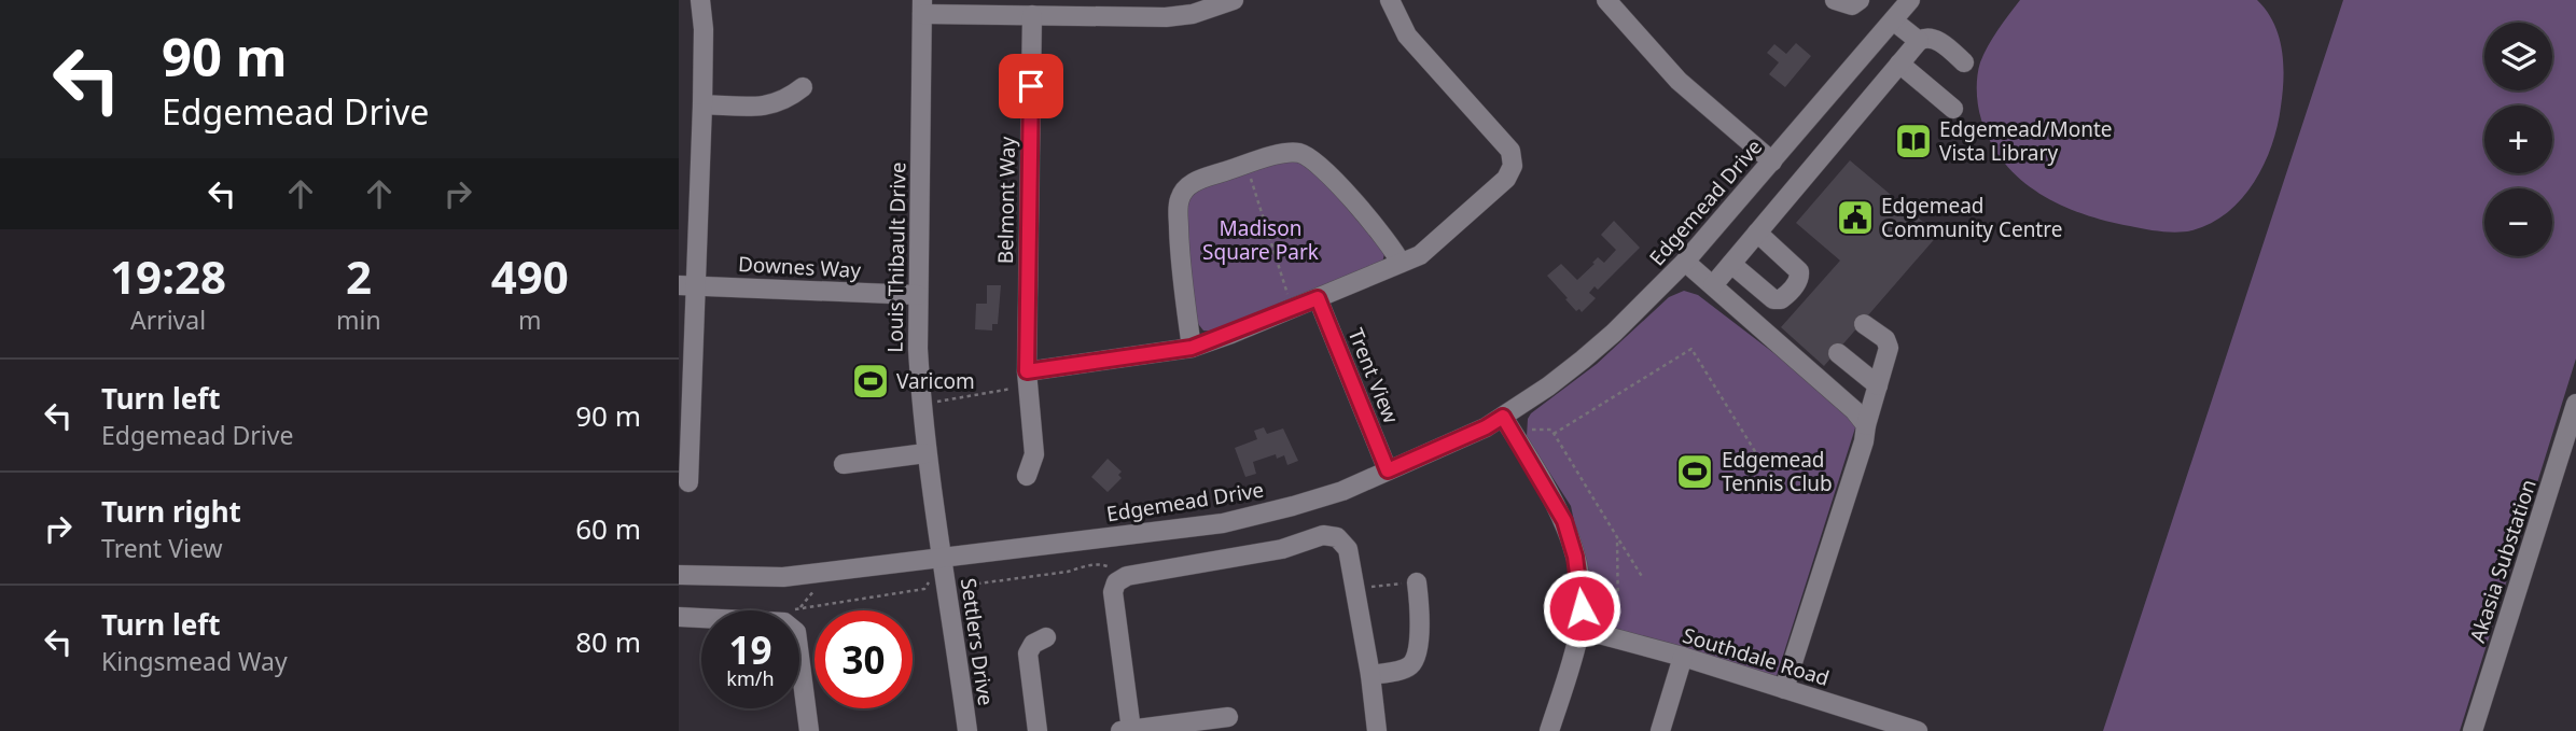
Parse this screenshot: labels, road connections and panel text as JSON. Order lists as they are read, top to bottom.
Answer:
{
  "streets": {
    "street": [
      "Belmont Way",
      "Edgemead Drive",
      "Louis Thibault Drive",
      "Downes Way",
      "Trent View",
      "Akasia Substation",
      "Settlers Drive",
      "Southdale Road"
    ]
  },
  "crossings": [
    ["Edgemead Drive", "Louis Thibault Drive"],
    ["Edgemead Drive", "Trent View"],
    ["Edgemead Drive", "Settlers Drive"],
    ["Louis Thibault Drive", "Downes Way"],
    ["Louis Thibault Drive", "Settlers Drive"]
  ],
  "parks": ["Madison Square Park"],
  "places": {
    "library": ["Edgemead/Monte Vista Library"],
    "public building": ["Edgemead Community Centre"],
    "sports": ["Varicom", "Edgemead Tennis Club"]
  },
  "page": {
    "turn": ["90 m", "Edgemead Drive"],
    "map_buttons": ["+", "−"],
    "eta": [
      "19:28",
      "Arrival",
      "2",
      "min",
      "490",
      "m"
    ],
    "list": [
      {
        "name": "Turn left",
        "note": "Edgemead Drive",
        "value": "90 m"
      },
      {
        "name": "Turn right",
        "note": "Trent View",
        "value": "60 m"
      },
      {
        "name": "Turn left",
        "note": "Kingsmead Way",
        "value": "80 m"
      }
    ],
    "speed": "19 km/h",
    "limit": "30"
  }
}
